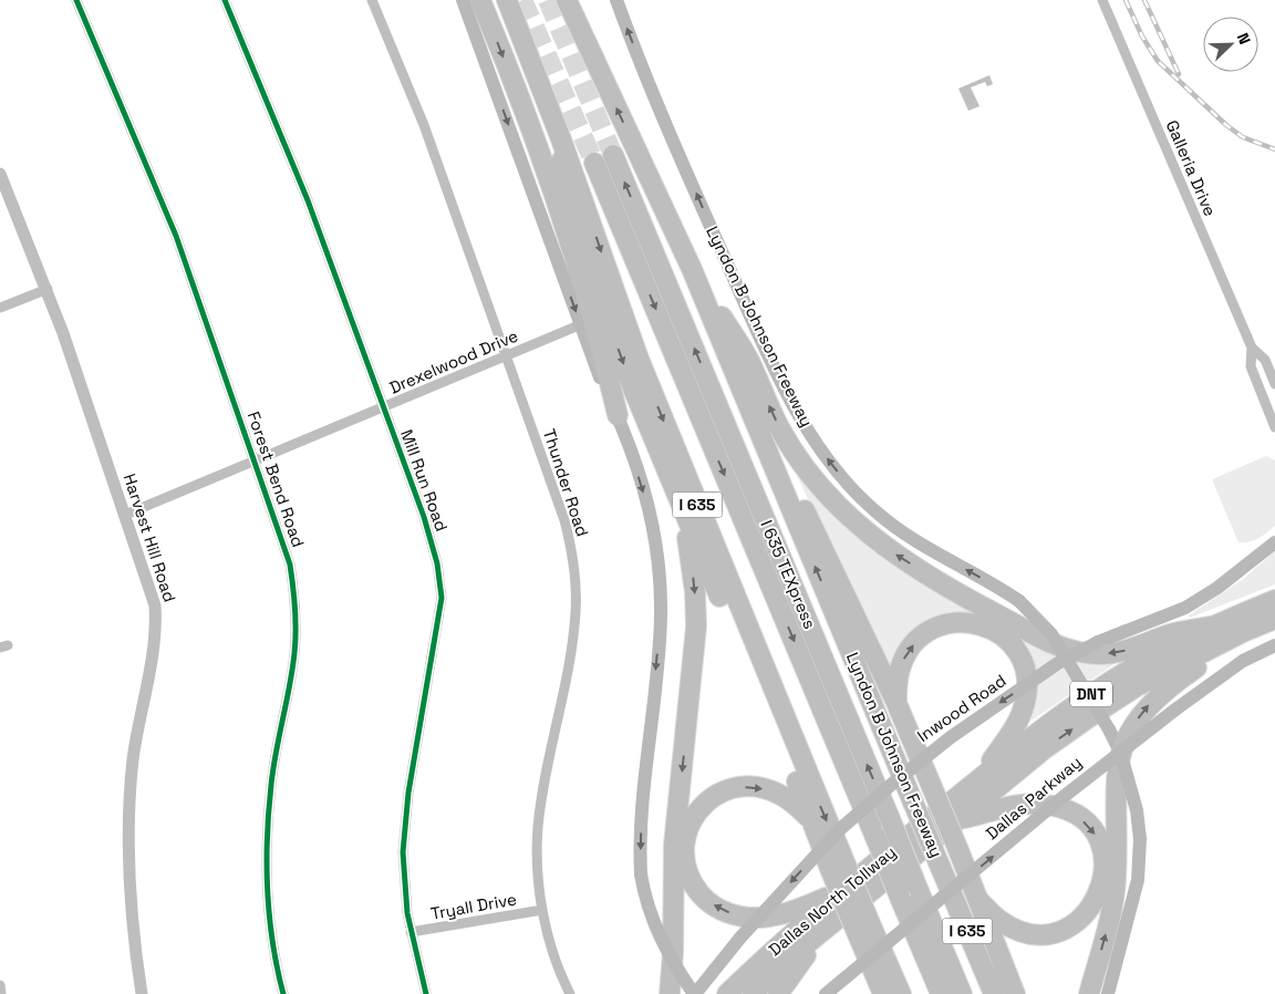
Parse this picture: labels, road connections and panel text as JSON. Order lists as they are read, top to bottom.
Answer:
{
  "streets": {
    "highway": [
      "Lyndon B Johnson Freeway",
      "I 635",
      "I 635 TEXpress",
      "DNT",
      "Dallas North Tollway"
    ],
    "main road": ["Inwood Road", "Dallas Parkway"],
    "street": [
      "Galleria Drive",
      "Drexelwood Drive",
      "Forest Bend Road",
      "Mill Run Road",
      "Thunder Road",
      "Harvest Hill Road",
      "Tryall Drive"
    ]
  },
  "crossings": [
    ["Lyndon B Johnson Freeway", "Inwood Road"],
    ["Lyndon B Johnson Freeway", "Dallas Parkway"],
    ["Drexelwood Drive", "Forest Bend Road"],
    ["Drexelwood Drive", "Mill Run Road"],
    ["Drexelwood Drive", "Thunder Road"],
    ["Drexelwood Drive", "Harvest Hill Road"],
    ["Mill Run Road", "Tryall Drive"],
    ["Thunder Road", "Tryall Drive"]
  ],
  "one_way": ["Inwood Road", "Dallas Parkway"],
  "north": "top right"
}
